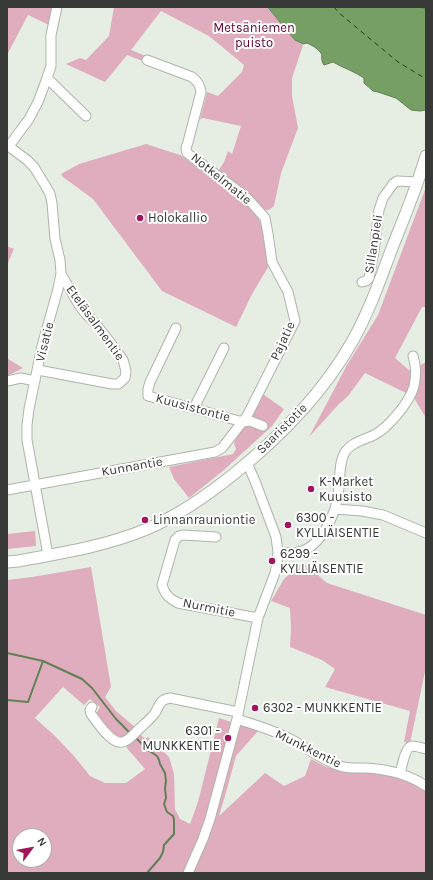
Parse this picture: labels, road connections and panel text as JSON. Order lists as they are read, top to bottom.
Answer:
{
  "streets": {
    "main road": ["Saaristotie"],
    "street": [
      "Notkelmatie",
      "Sillanpieli",
      "Eteläsalmentie",
      "Pajatie",
      "Visatie",
      "Kuusistontie",
      "Kunnantie",
      "Nurmitie",
      "Munkkentie"
    ]
  },
  "crossings": [
    ["Notkelmatie", "Pajatie"],
    ["Sillanpieli", "Saaristotie"],
    ["Eteläsalmentie", "Visatie"],
    ["Pajatie", "Kuusistontie"],
    ["Pajatie", "Kunnantie"],
    ["Visatie", "Saaristotie"],
    ["Visatie", "Kunnantie"],
    ["Kuusistontie", "Kunnantie"]
  ],
  "parks": ["Metsäniemen puisto"],
  "places": [
    "Holokallio",
    "K-Market Kuusisto",
    "Linnanrauniontie",
    "6300 - KYLLIÄISENTIE",
    "6299 - KYLLIÄISENTIE",
    "6302 - MUNKKENTIE",
    "6301 - MUNKKENTIE"
  ],
  "north": "top right"
}
